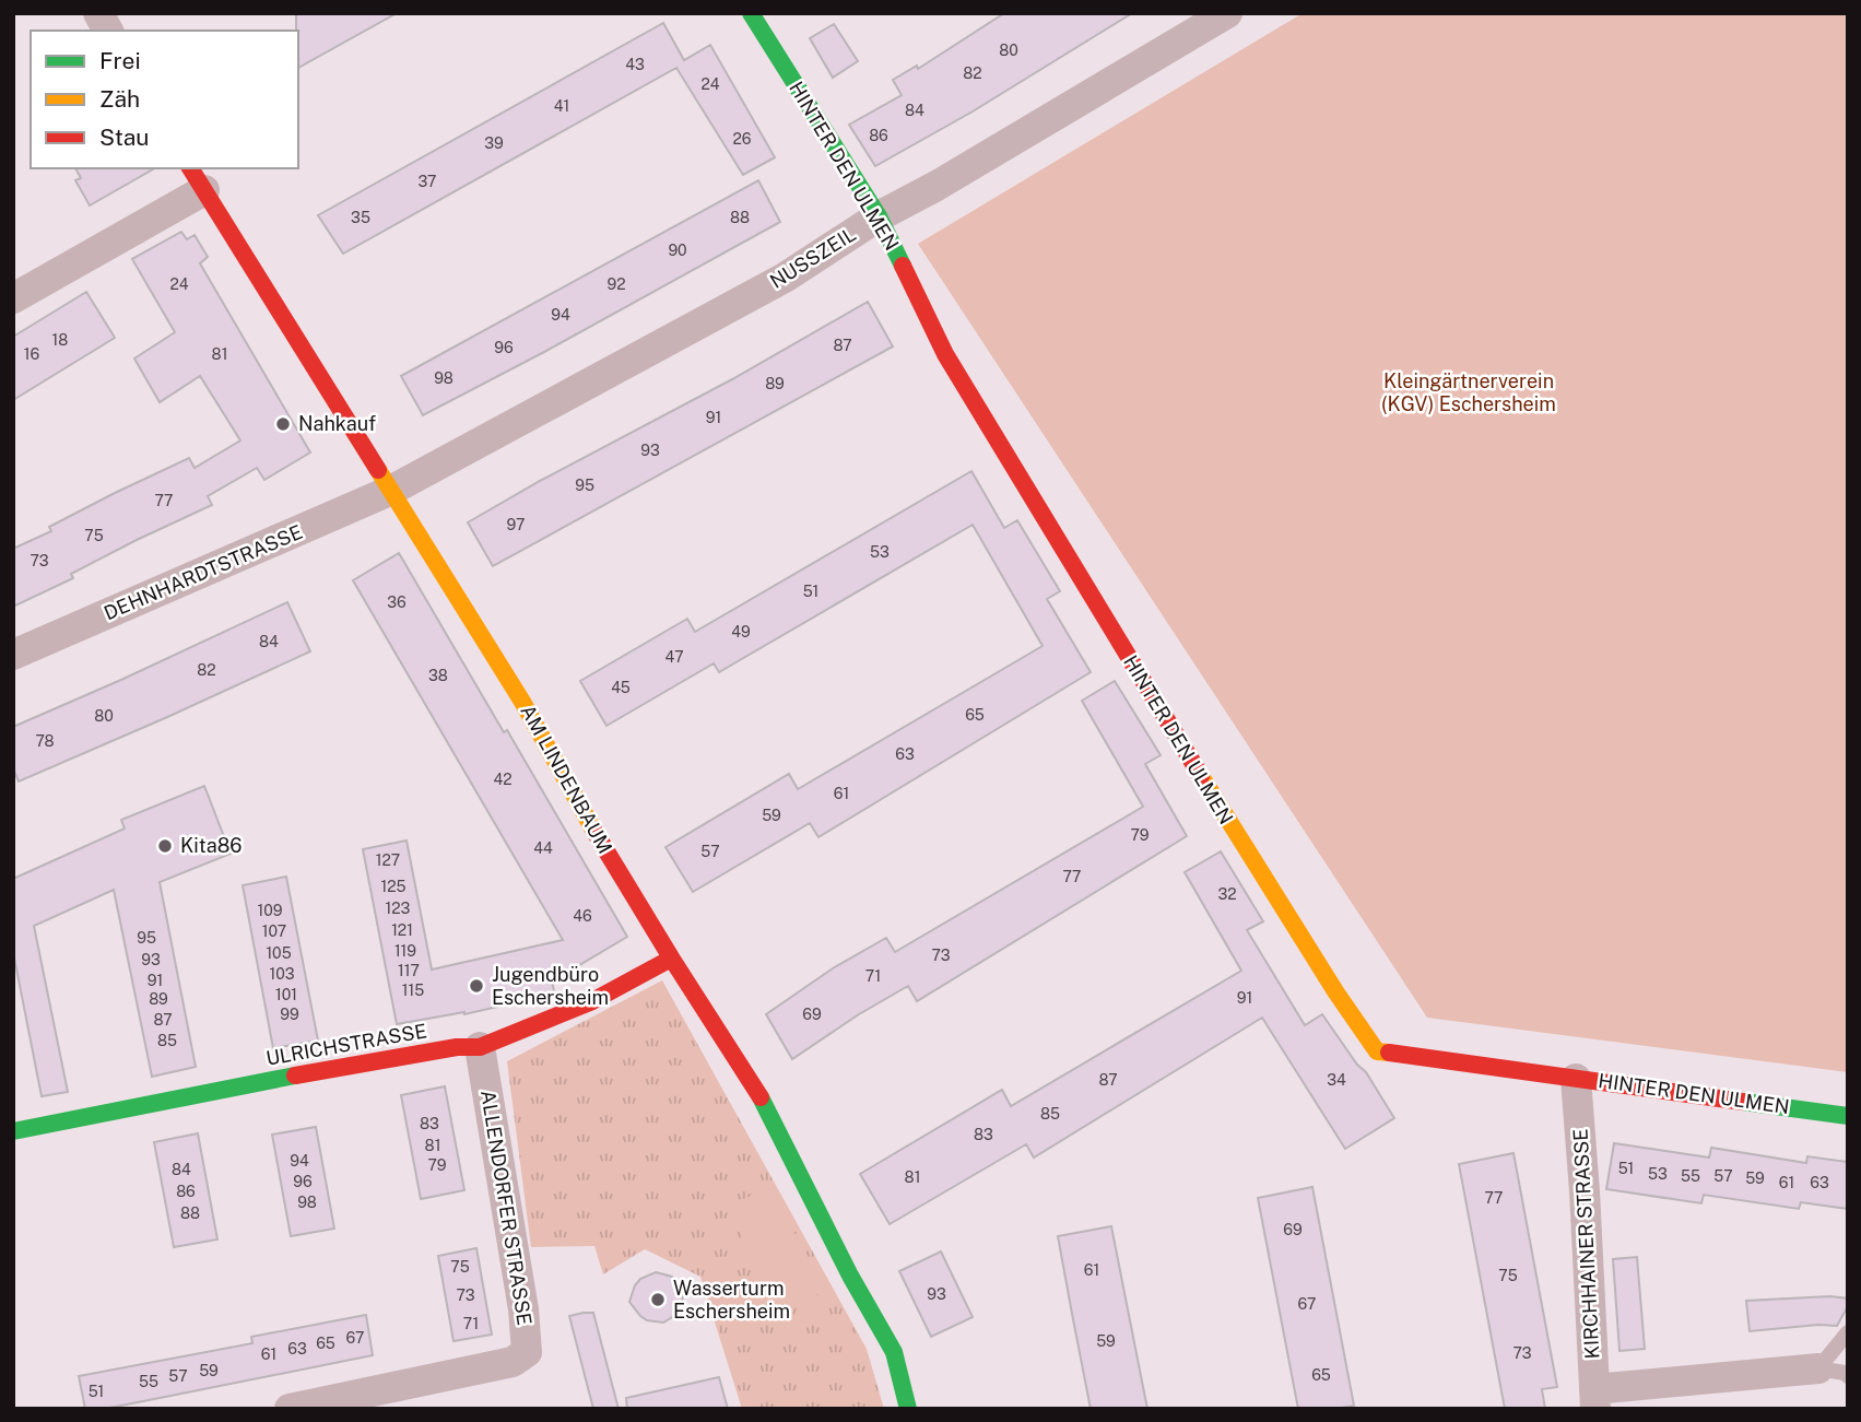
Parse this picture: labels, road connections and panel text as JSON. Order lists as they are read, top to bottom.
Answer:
{
  "streets": {
    "street": [
      "HINTER DEN ULMEN",
      "NUSSZEIL",
      "DEHNHARDTSTRASSE",
      "AM LINDENBAUM",
      "ULRICHSTRASSE",
      "ALLENDORFER STRASSE",
      "KIRCHHAINER STRASSE"
    ]
  },
  "crossings": [
    ["HINTER DEN ULMEN", "NUSSZEIL"],
    ["HINTER DEN ULMEN", "KIRCHHAINER STRASSE"],
    ["NUSSZEIL", "DEHNHARDTSTRASSE"],
    ["NUSSZEIL", "AM LINDENBAUM"],
    ["DEHNHARDTSTRASSE", "AM LINDENBAUM"],
    ["AM LINDENBAUM", "ULRICHSTRASSE"],
    ["ULRICHSTRASSE", "ALLENDORFER STRASSE"]
  ],
  "parks": ["Kleingärtnerverein (KGV) Eschersheim"],
  "places": [
    "Nahkauf",
    "Kita86",
    "Jugendbüro Eschersheim",
    "Wasserturm Eschersheim"
  ],
  "house_numbers": [
    "80",
    "43",
    "82",
    "24",
    "41",
    "84",
    "86",
    "26",
    "39",
    "37",
    "35",
    "88",
    "90",
    "24",
    "92",
    "94",
    "18",
    "87",
    "96",
    "16",
    "81",
    "98",
    "89",
    "91",
    "93",
    "95",
    "77",
    "97",
    "75",
    "53",
    "73",
    "51",
    "36",
    "49",
    "84",
    "47",
    "82",
    "38",
    "45",
    "65",
    "80",
    "78",
    "63",
    "42",
    "61",
    "59",
    "79",
    "44",
    "57",
    "127",
    "77",
    "125",
    "32",
    "123",
    "109",
    "46",
    "121",
    "107",
    "95",
    "119",
    "105",
    "73",
    "93",
    "117",
    "103",
    "71",
    "91",
    "115",
    "101",
    "91",
    "89",
    "99",
    "69",
    "87",
    "85",
    "87",
    "34",
    "85",
    "83",
    "83",
    "81",
    "94",
    "79",
    "51",
    "84",
    "53",
    "55",
    "57",
    "81",
    "59",
    "96",
    "61",
    "63",
    "86",
    "77",
    "98",
    "88",
    "69",
    "75",
    "61",
    "75",
    "93",
    "73",
    "67",
    "71",
    "67",
    "59",
    "65",
    "63",
    "73",
    "61",
    "59",
    "65",
    "57",
    "55",
    "51"
  ],
  "legend": ["Frei", "Zäh", "Stau"]
}
